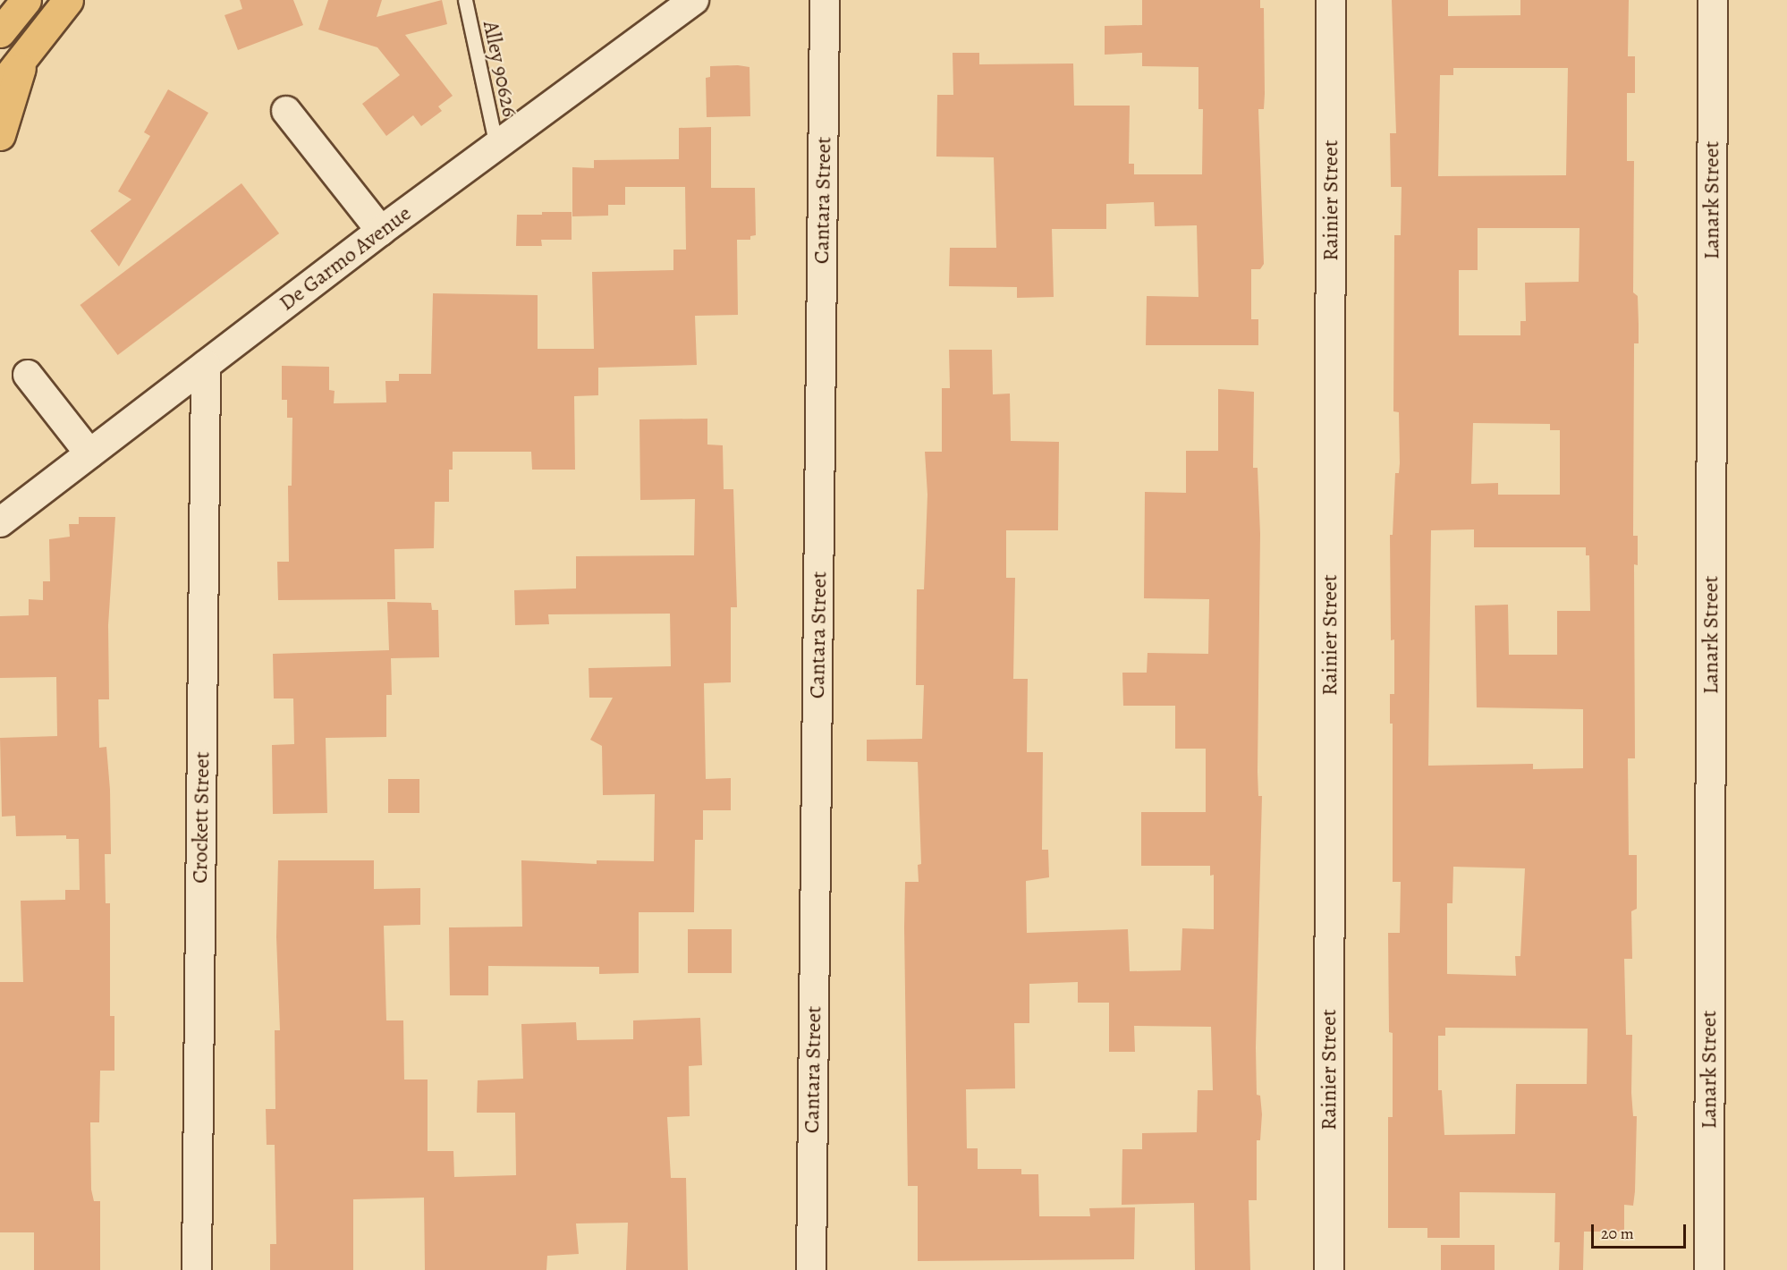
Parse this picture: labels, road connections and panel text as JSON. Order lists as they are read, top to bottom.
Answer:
{
  "streets": {
    "street": [
      "Cantara Street",
      "Rainier Street",
      "Lanark Street",
      "De Garmo Avenue",
      "Crockett Street"
    ],
    "lane": ["Alley 90626"]
  },
  "crossings": [
    ["Alley 90626", "De Garmo Avenue"],
    ["De Garmo Avenue", "Crockett Street"]
  ],
  "scale_bar": "20 m"
}
